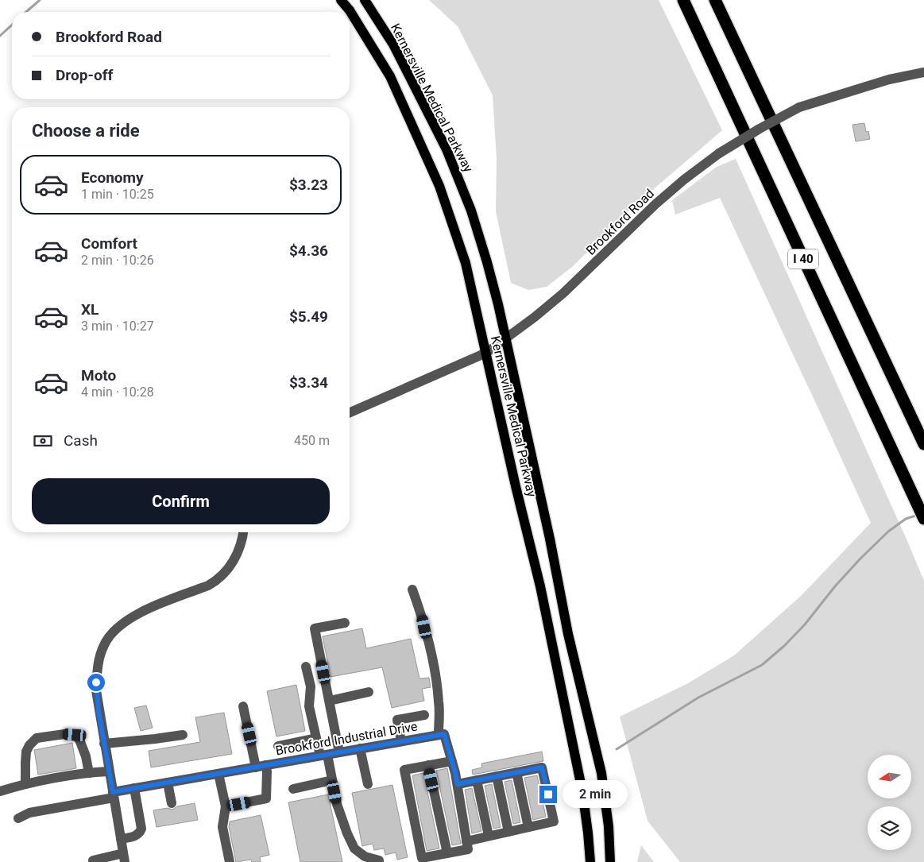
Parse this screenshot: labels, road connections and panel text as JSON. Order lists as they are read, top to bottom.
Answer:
{
  "streets": {
    "highway": ["I 40"],
    "main road": ["Kernersville Medical Parkway"],
    "street": ["Brookford Road", "Brookford Industrial Drive"]
  },
  "crossings": [
    ["Kernersville Medical Parkway", "Brookford Road"]
  ],
  "north": "left",
  "page": {
    "banner": ["Brookford Road", "Drop-off"],
    "heading": "Choose a ride",
    "list": [
      {
        "name": "Economy",
        "note": "1 min · 10:25",
        "value": "$3.23"
      },
      {
        "name": "Comfort",
        "note": "2 min · 10:26",
        "value": "$4.36"
      },
      {
        "name": "XL",
        "note": "3 min · 10:27",
        "value": "$5.49"
      },
      {
        "name": "Moto",
        "note": "4 min · 10:28",
        "value": "$3.34"
      }
    ],
    "pay": ["Cash", "450 m"],
    "buttons": "Confirm",
    "bubble": "2 min"
  }
}
